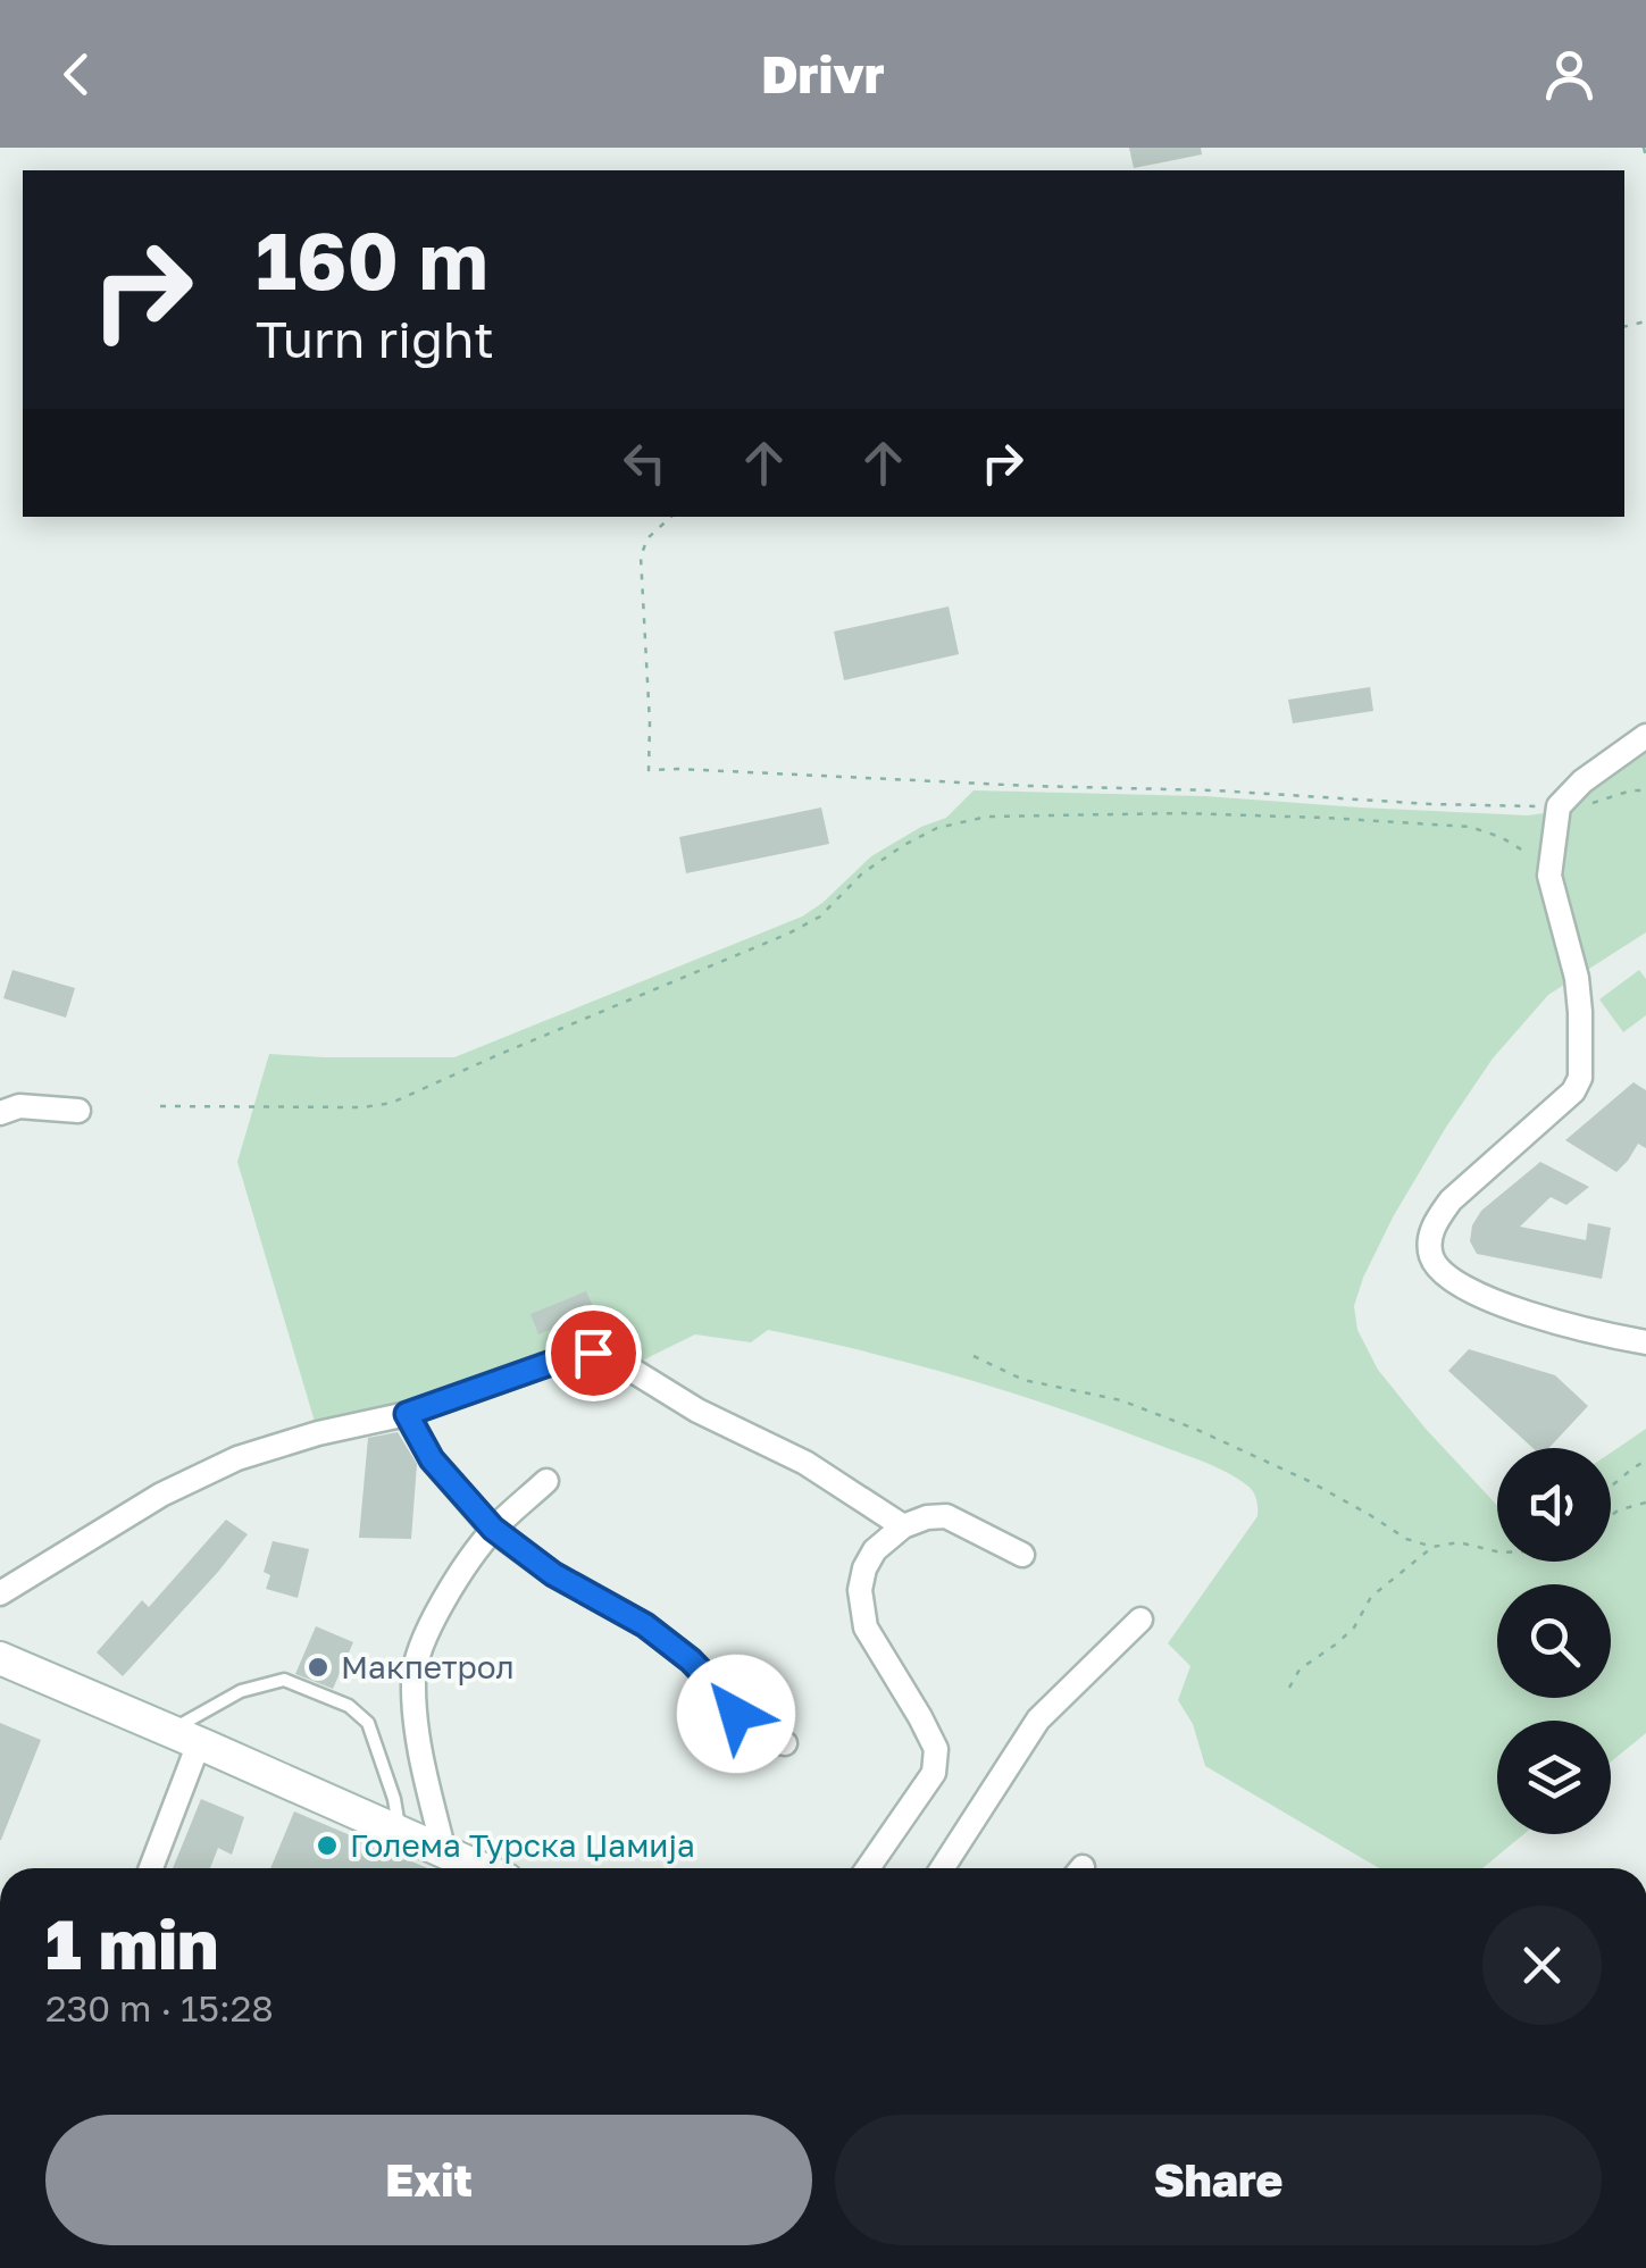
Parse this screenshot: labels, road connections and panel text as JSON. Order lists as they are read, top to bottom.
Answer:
{
  "places": ["Макпетрол", "Голема Турска Џамија"],
  "page": {
    "header": "Drivr",
    "turn": ["160 m", "Turn right"],
    "heading": ["1 min", "230 m · 15:28"],
    "buttons": ["Exit", "Share"]
  }
}
